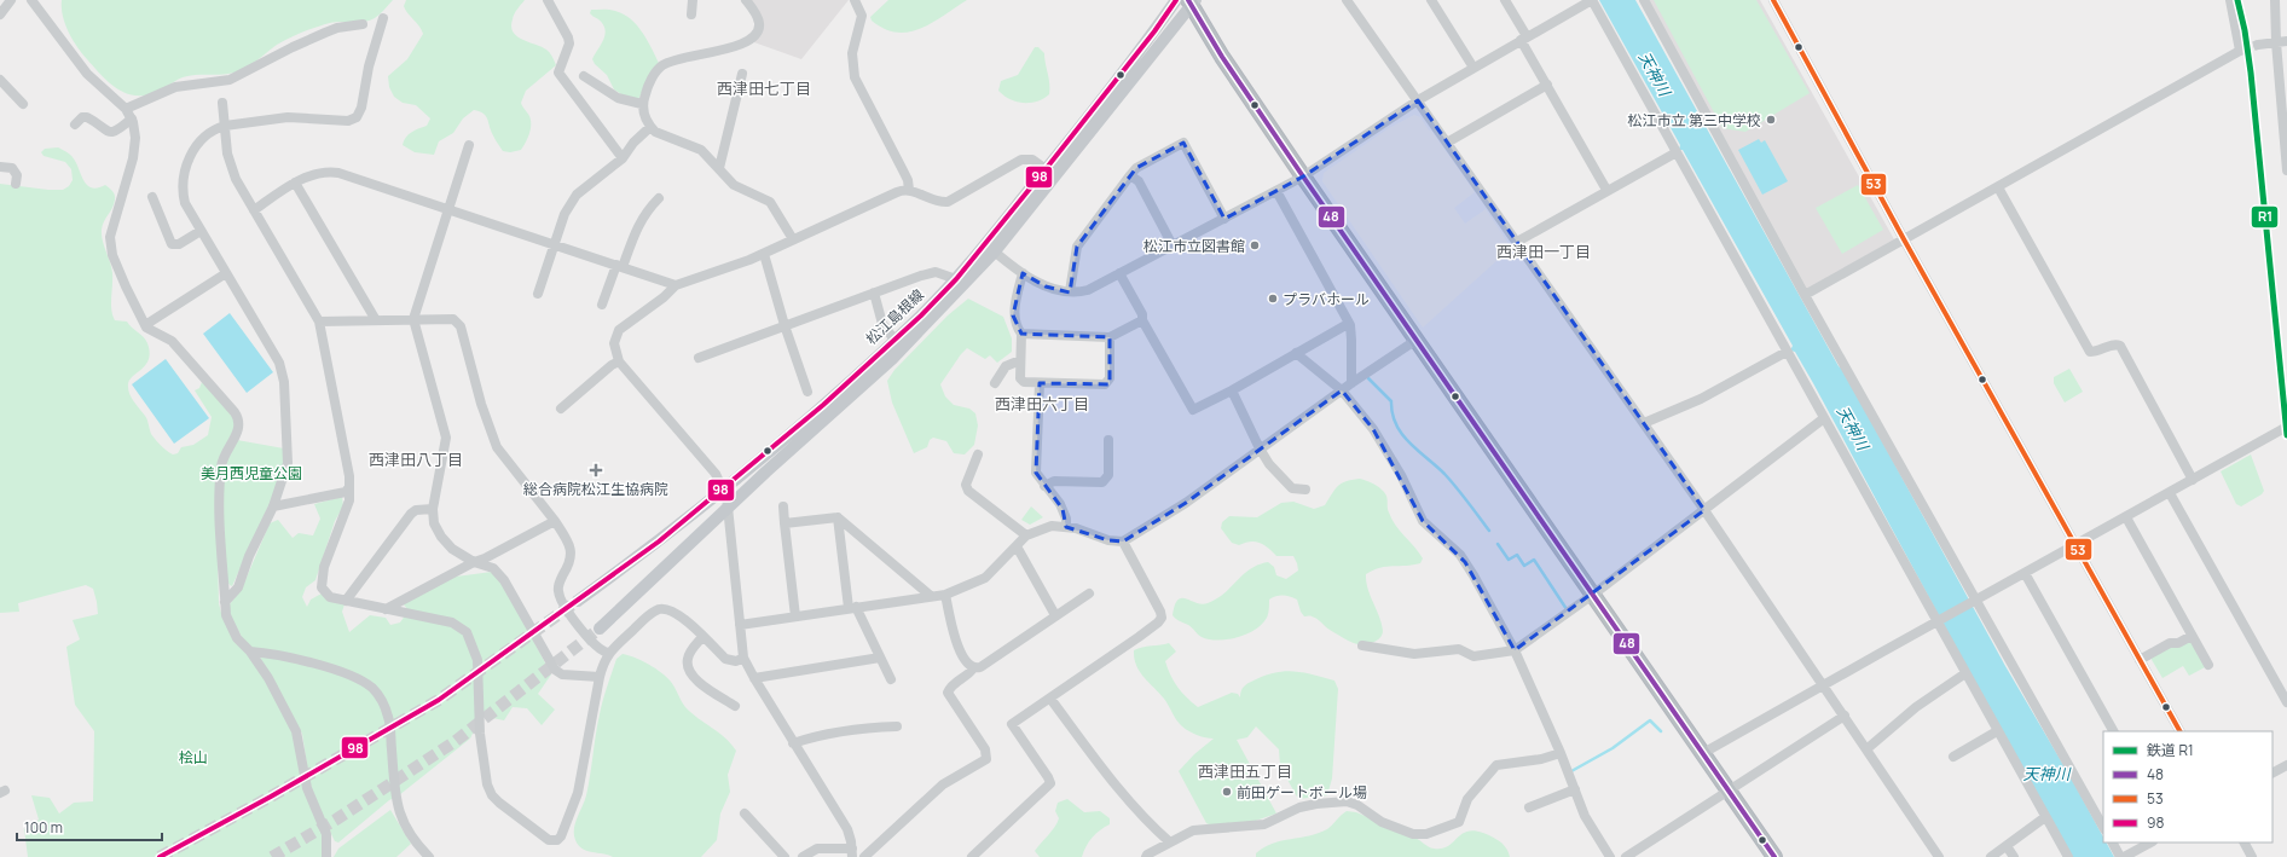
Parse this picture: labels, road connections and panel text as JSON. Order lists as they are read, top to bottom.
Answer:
{
  "streets": {
    "main road": ["松江島根線"]
  },
  "districts": [
    "西津田七丁目",
    "西津田一丁目",
    "西津田六丁目",
    "西津田八丁目",
    "西津田五丁目"
  ],
  "water": ["天神川"],
  "parks": ["美月西児童公園", "桧山"],
  "places": {
    "other": [
      "松江市立 第三中学校",
      "松江市立図書館",
      "プラバホール",
      "前田ゲートボール場"
    ],
    "health": ["総合病院松江生協病院"]
  },
  "lines": [
    "rail line R1",
    "transit line 48",
    "transit line 53",
    "transit line 98"
  ],
  "legend": [
    "鉄道 R1",
    "48",
    "53",
    "98"
  ],
  "scale_bar": "100 m"
}
